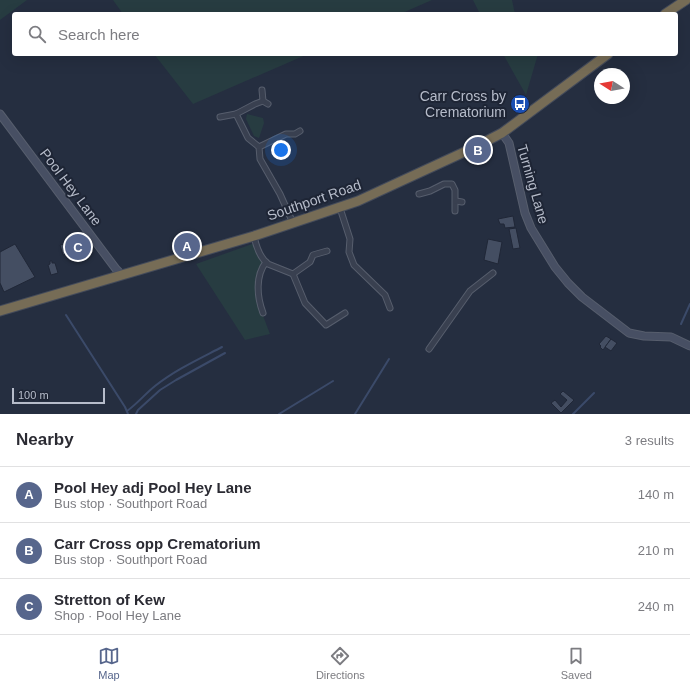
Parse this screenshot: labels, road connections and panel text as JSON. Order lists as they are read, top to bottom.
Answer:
{
  "streets": {
    "highway": ["Southport Road"],
    "street": ["Turning Lane", "Pool Hey Lane"]
  },
  "crossings": [
    ["Turning Lane", "Southport Road"],
    ["Pool Hey Lane", "Southport Road"]
  ],
  "places": {
    "bus stop": ["Carr Cross by Crematorium"]
  },
  "scale_bar": "100 m",
  "north": "left",
  "page": {
    "search": "Search here",
    "pins": ["B", "A", "C"],
    "scale": "100 m",
    "heading": ["Nearby", "3 results"],
    "list": [
      {
        "mark": "A",
        "name": "Pool Hey adj Pool Hey Lane",
        "note": "Bus stop · Southport Road",
        "value": "140 m"
      },
      {
        "mark": "B",
        "name": "Carr Cross opp Crematorium",
        "note": "Bus stop · Southport Road",
        "value": "210 m"
      },
      {
        "mark": "C",
        "name": "Stretton of Kew",
        "note": "Shop · Pool Hey Lane",
        "value": "240 m"
      }
    ],
    "nav": ["Map", "Directions", "Saved"]
  }
}
